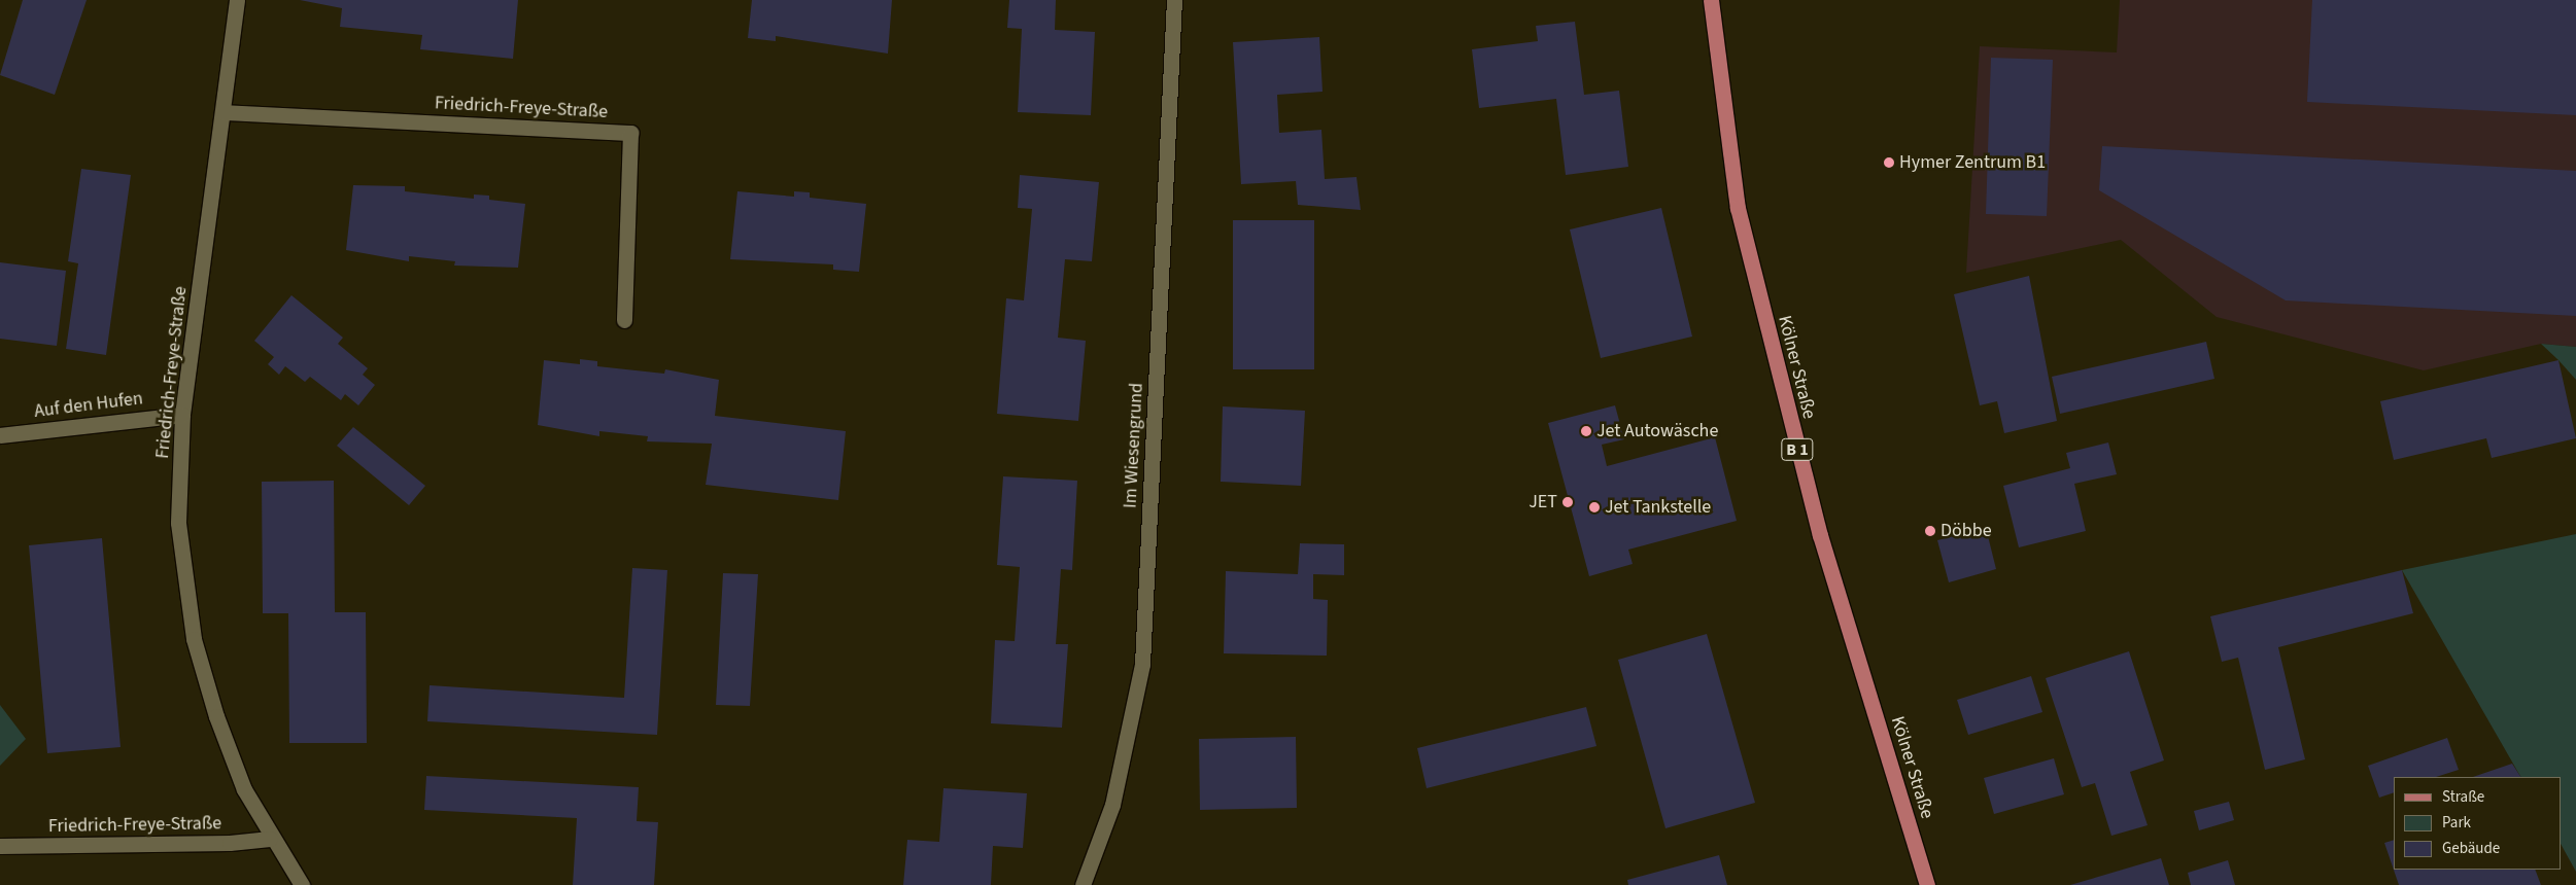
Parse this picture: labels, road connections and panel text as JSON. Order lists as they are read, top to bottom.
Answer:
{
  "streets": {
    "main road": ["Kölner Straße", "B 1"],
    "street": ["Friedrich-Freye-Straße", "Auf den Hufen", "Im Wiesengrund"]
  },
  "crossings": [
    ["Friedrich-Freye-Straße", "Auf den Hufen"]
  ],
  "places": [
    "Hymer Zentrum B1",
    "Jet Autowäsche",
    "JET",
    "Jet Tankstelle",
    "Döbbe"
  ],
  "legend": ["Straße", "Park", "Gebäude"]
}
